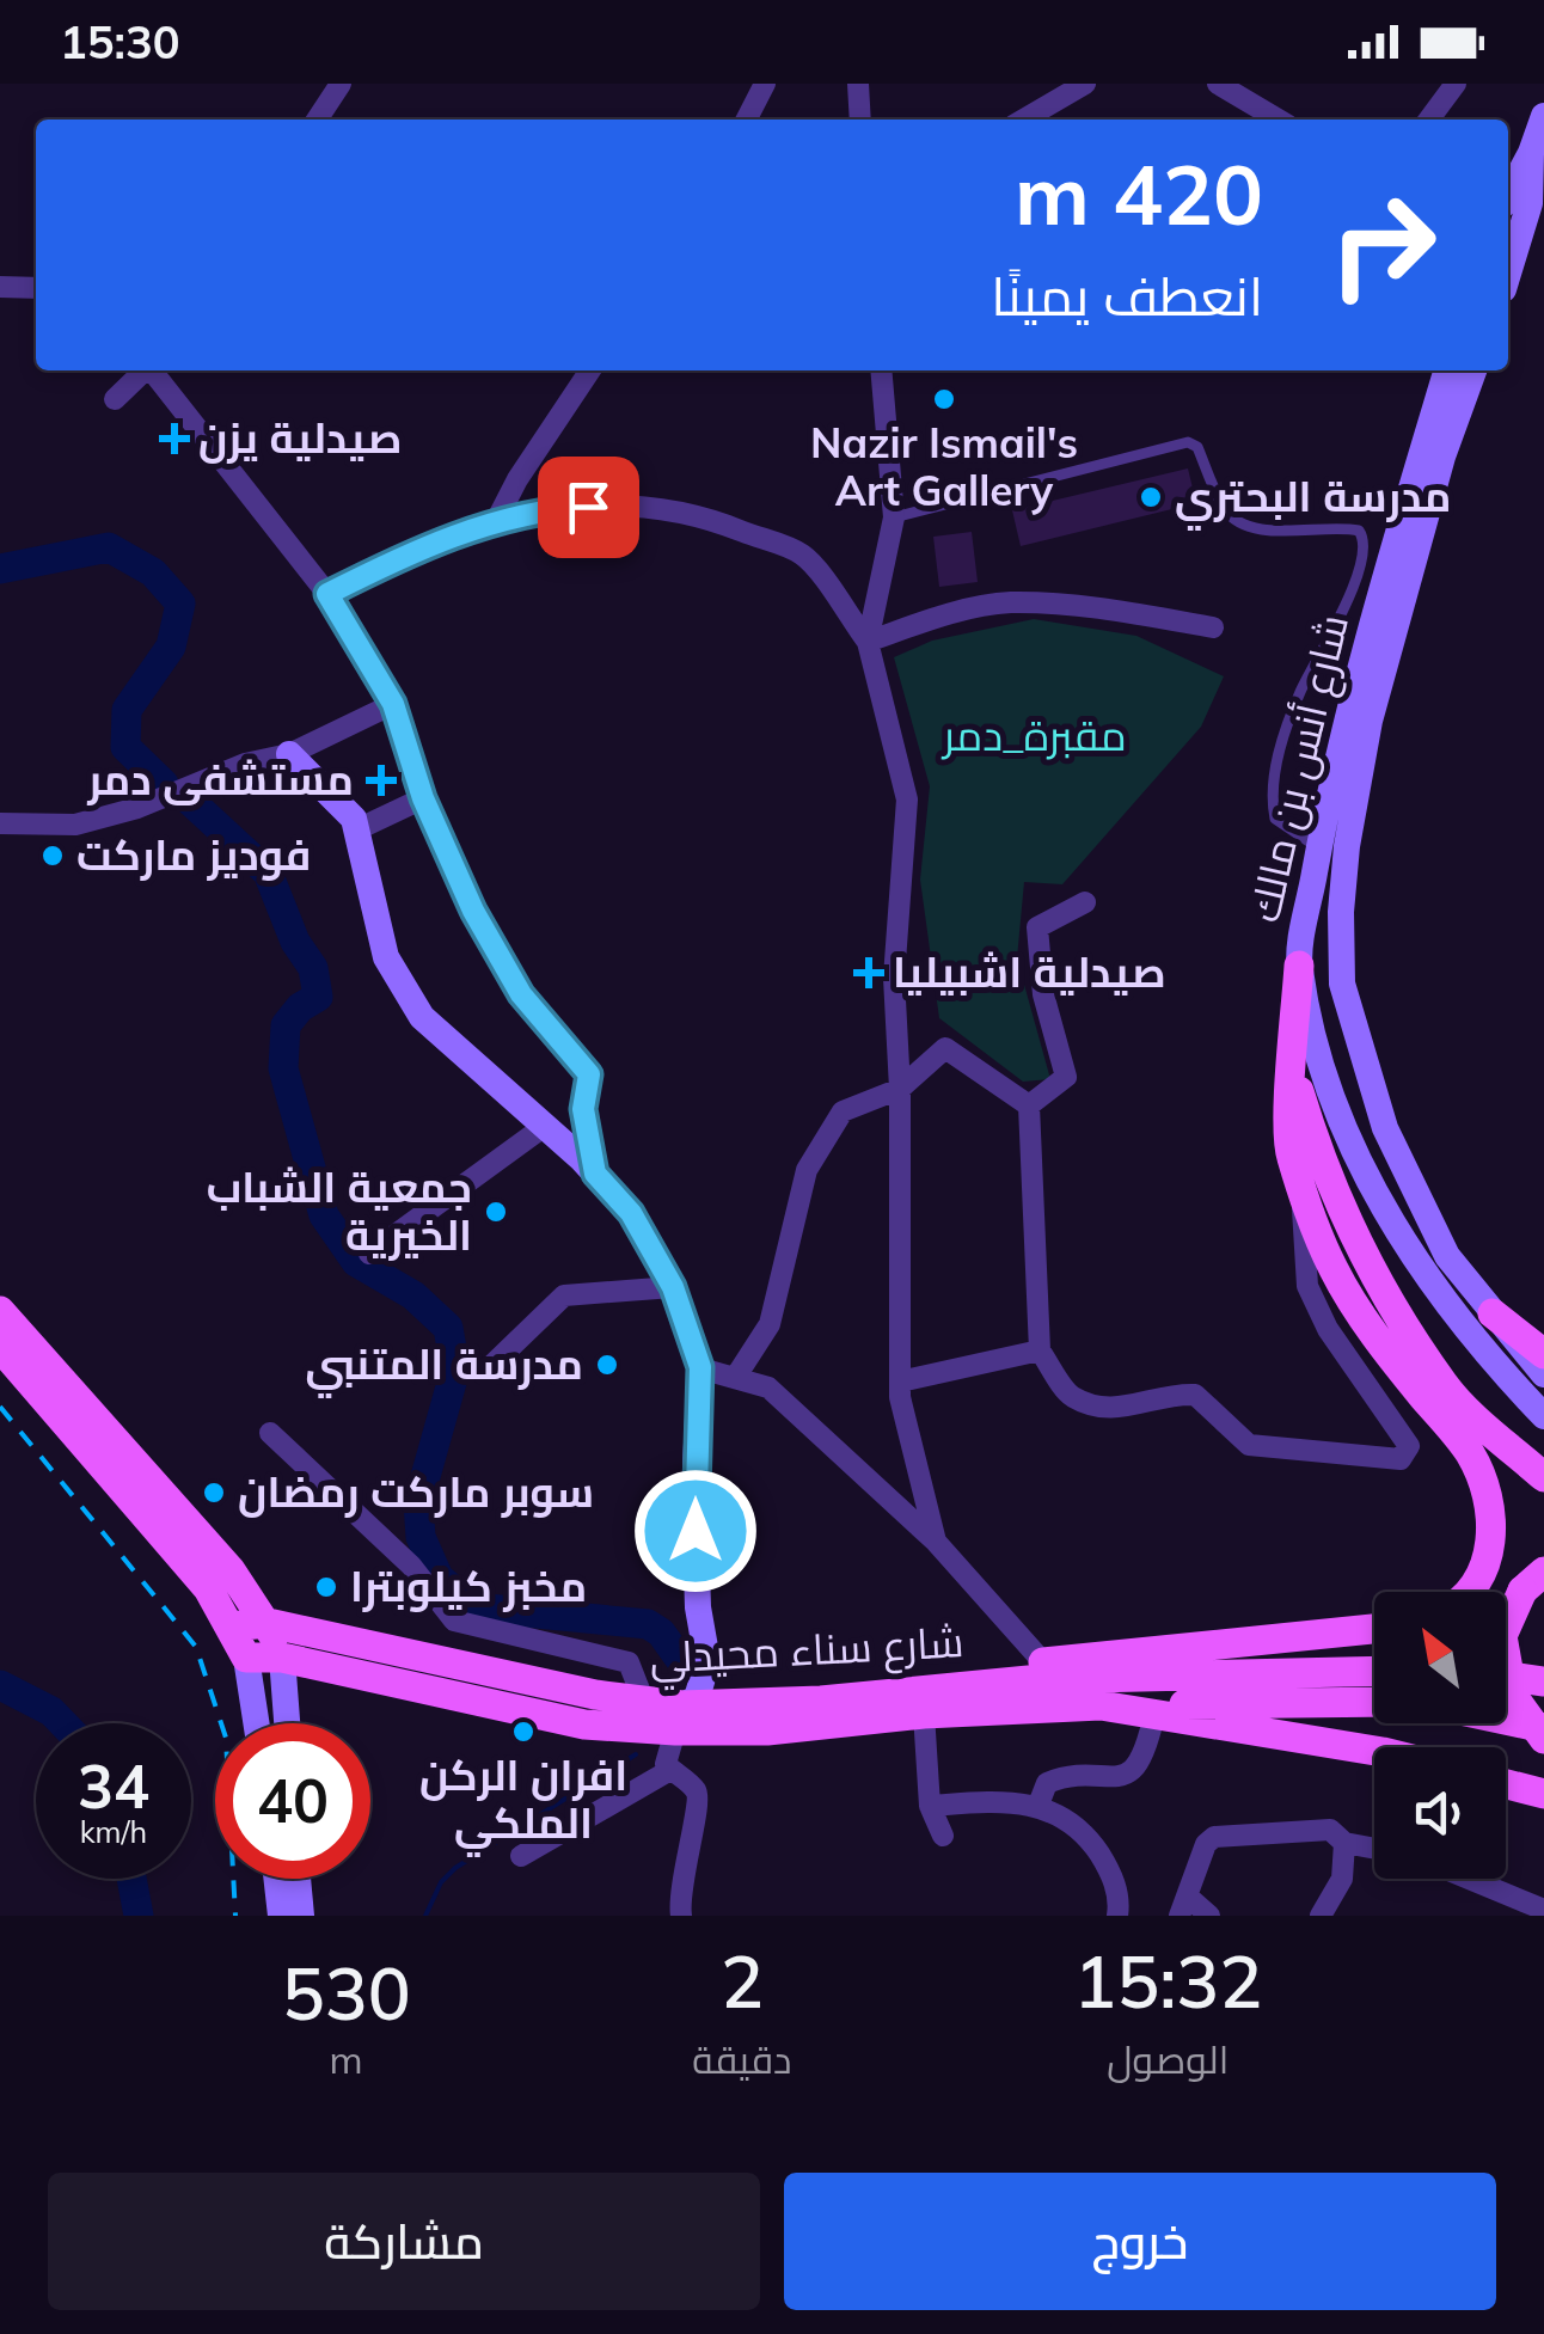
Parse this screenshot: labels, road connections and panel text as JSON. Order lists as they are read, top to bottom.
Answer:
{
  "streets": {
    "main road": ["شارع أنس بن مالك", "شارع سناء محيدلي"]
  },
  "parks": ["مقبرة_دمر"],
  "places": {
    "other": [
      "Nazir Ismail's Art Gallery",
      "مدرسة البحتري",
      "فوديز ماركت",
      "جمعية الشباب الخيرية",
      "مدرسة المتنبي",
      "سوبر ماركت رمضان",
      "مخبز كيلوبترا",
      "افران الركن الملكي"
    ],
    "health": ["صيدلية يزن", "مستشفى دمر", "صيدلية اشبيليا"]
  },
  "north": "top left",
  "page": {
    "status": "15:30",
    "turn": ["420 m", "انعطف يمينًا"],
    "speed": "34 km/h",
    "limit": "40",
    "eta": [
      "15:32",
      "الوصول",
      "2",
      "دقيقة",
      "530",
      "m"
    ],
    "buttons": ["خروج", "مشاركة"]
  }
}
